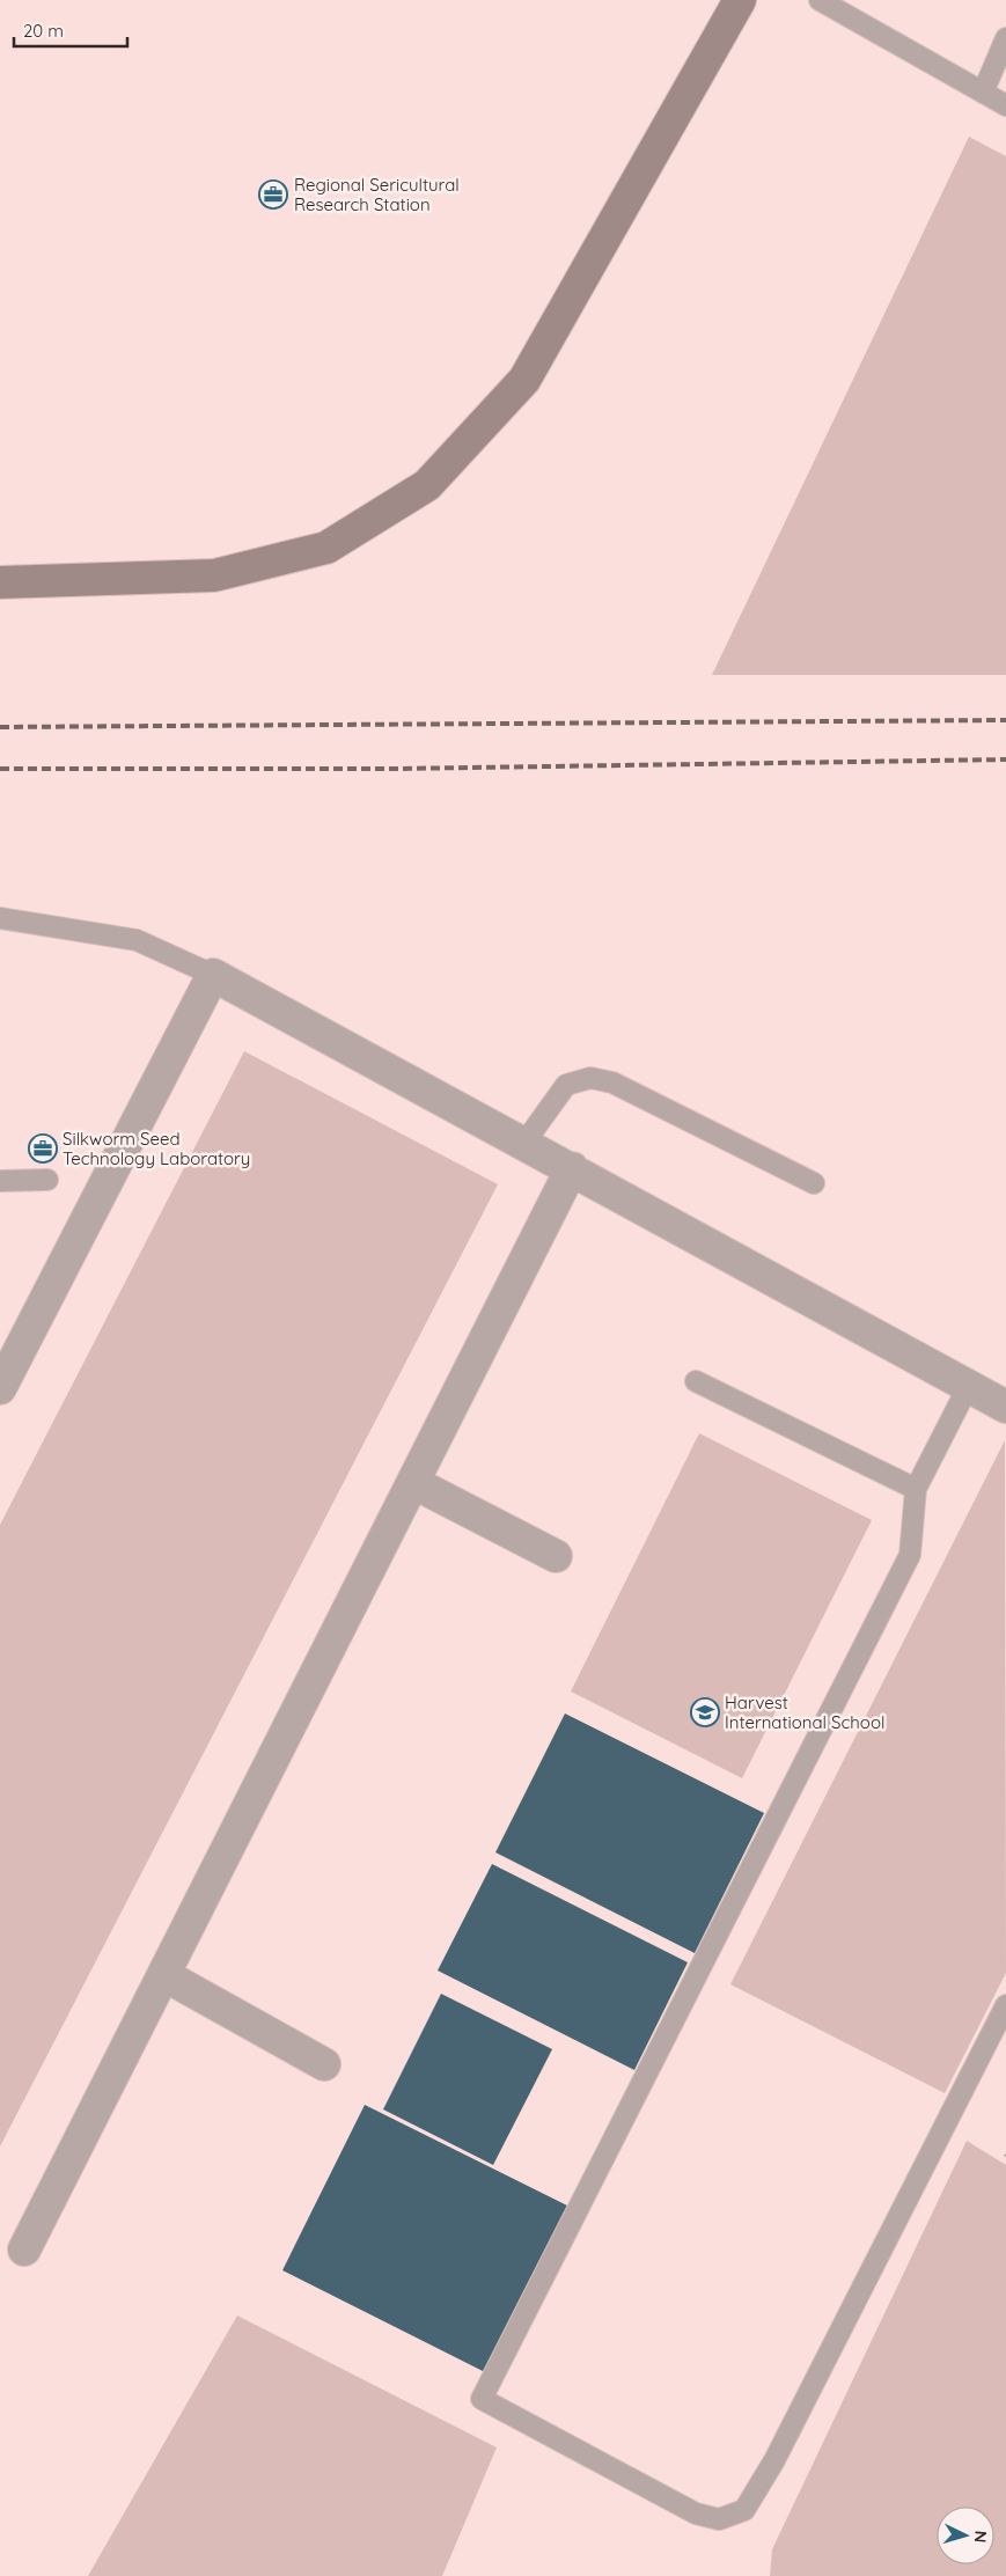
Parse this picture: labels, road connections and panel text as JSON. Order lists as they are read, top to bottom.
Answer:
{
  "places": {
    "office": ["Regional Sericultural Research Station", "Silkworm Seed Technology Laboratory"],
    "school or university": ["Harvest International School"]
  },
  "scale_bar": "20 m",
  "north": "right"
}
